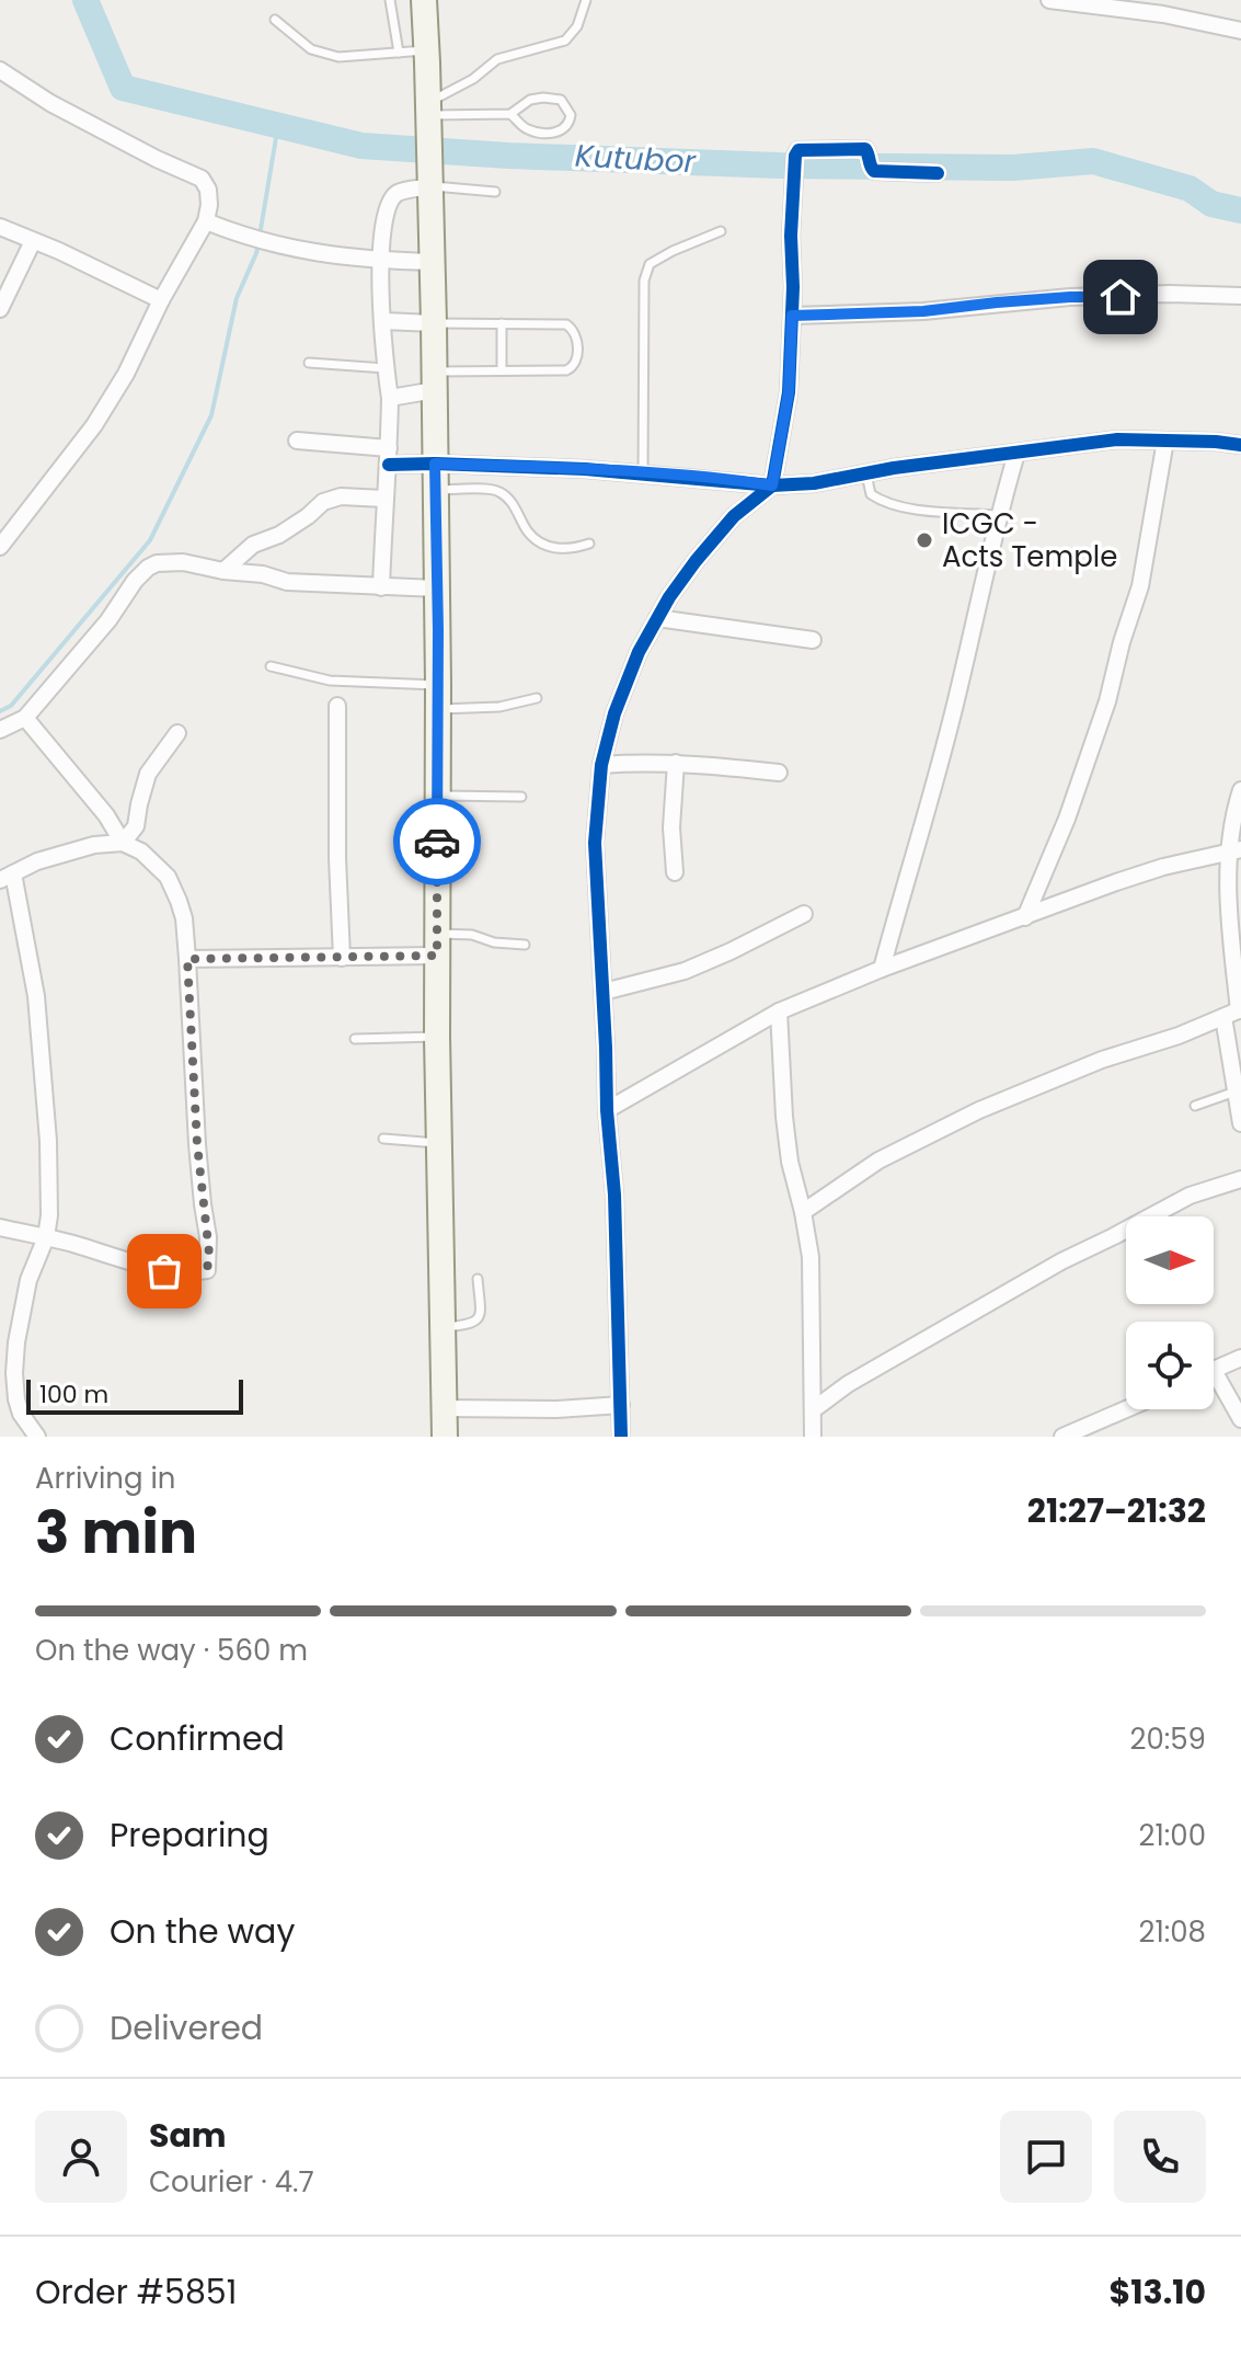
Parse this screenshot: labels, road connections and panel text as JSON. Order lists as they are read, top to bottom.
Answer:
{
  "water": ["Kutubor"],
  "places": ["ICGC - Acts Temple"],
  "scale_bar": "100 m",
  "north": "right",
  "page": {
    "scale": "100 m",
    "heading": ["3 min", "Arriving in", "21:27–21:32"],
    "panel": [
      "Sam",
      "Courier · 4.7",
      "Order #5851",
      "$13.10"
    ],
    "bar": "On the way · 560 m",
    "list": [
      ["Confirmed", "20:59"],
      ["Preparing", "21:00"],
      ["On the way", "21:08"],
      "Delivered"
    ]
  }
}
